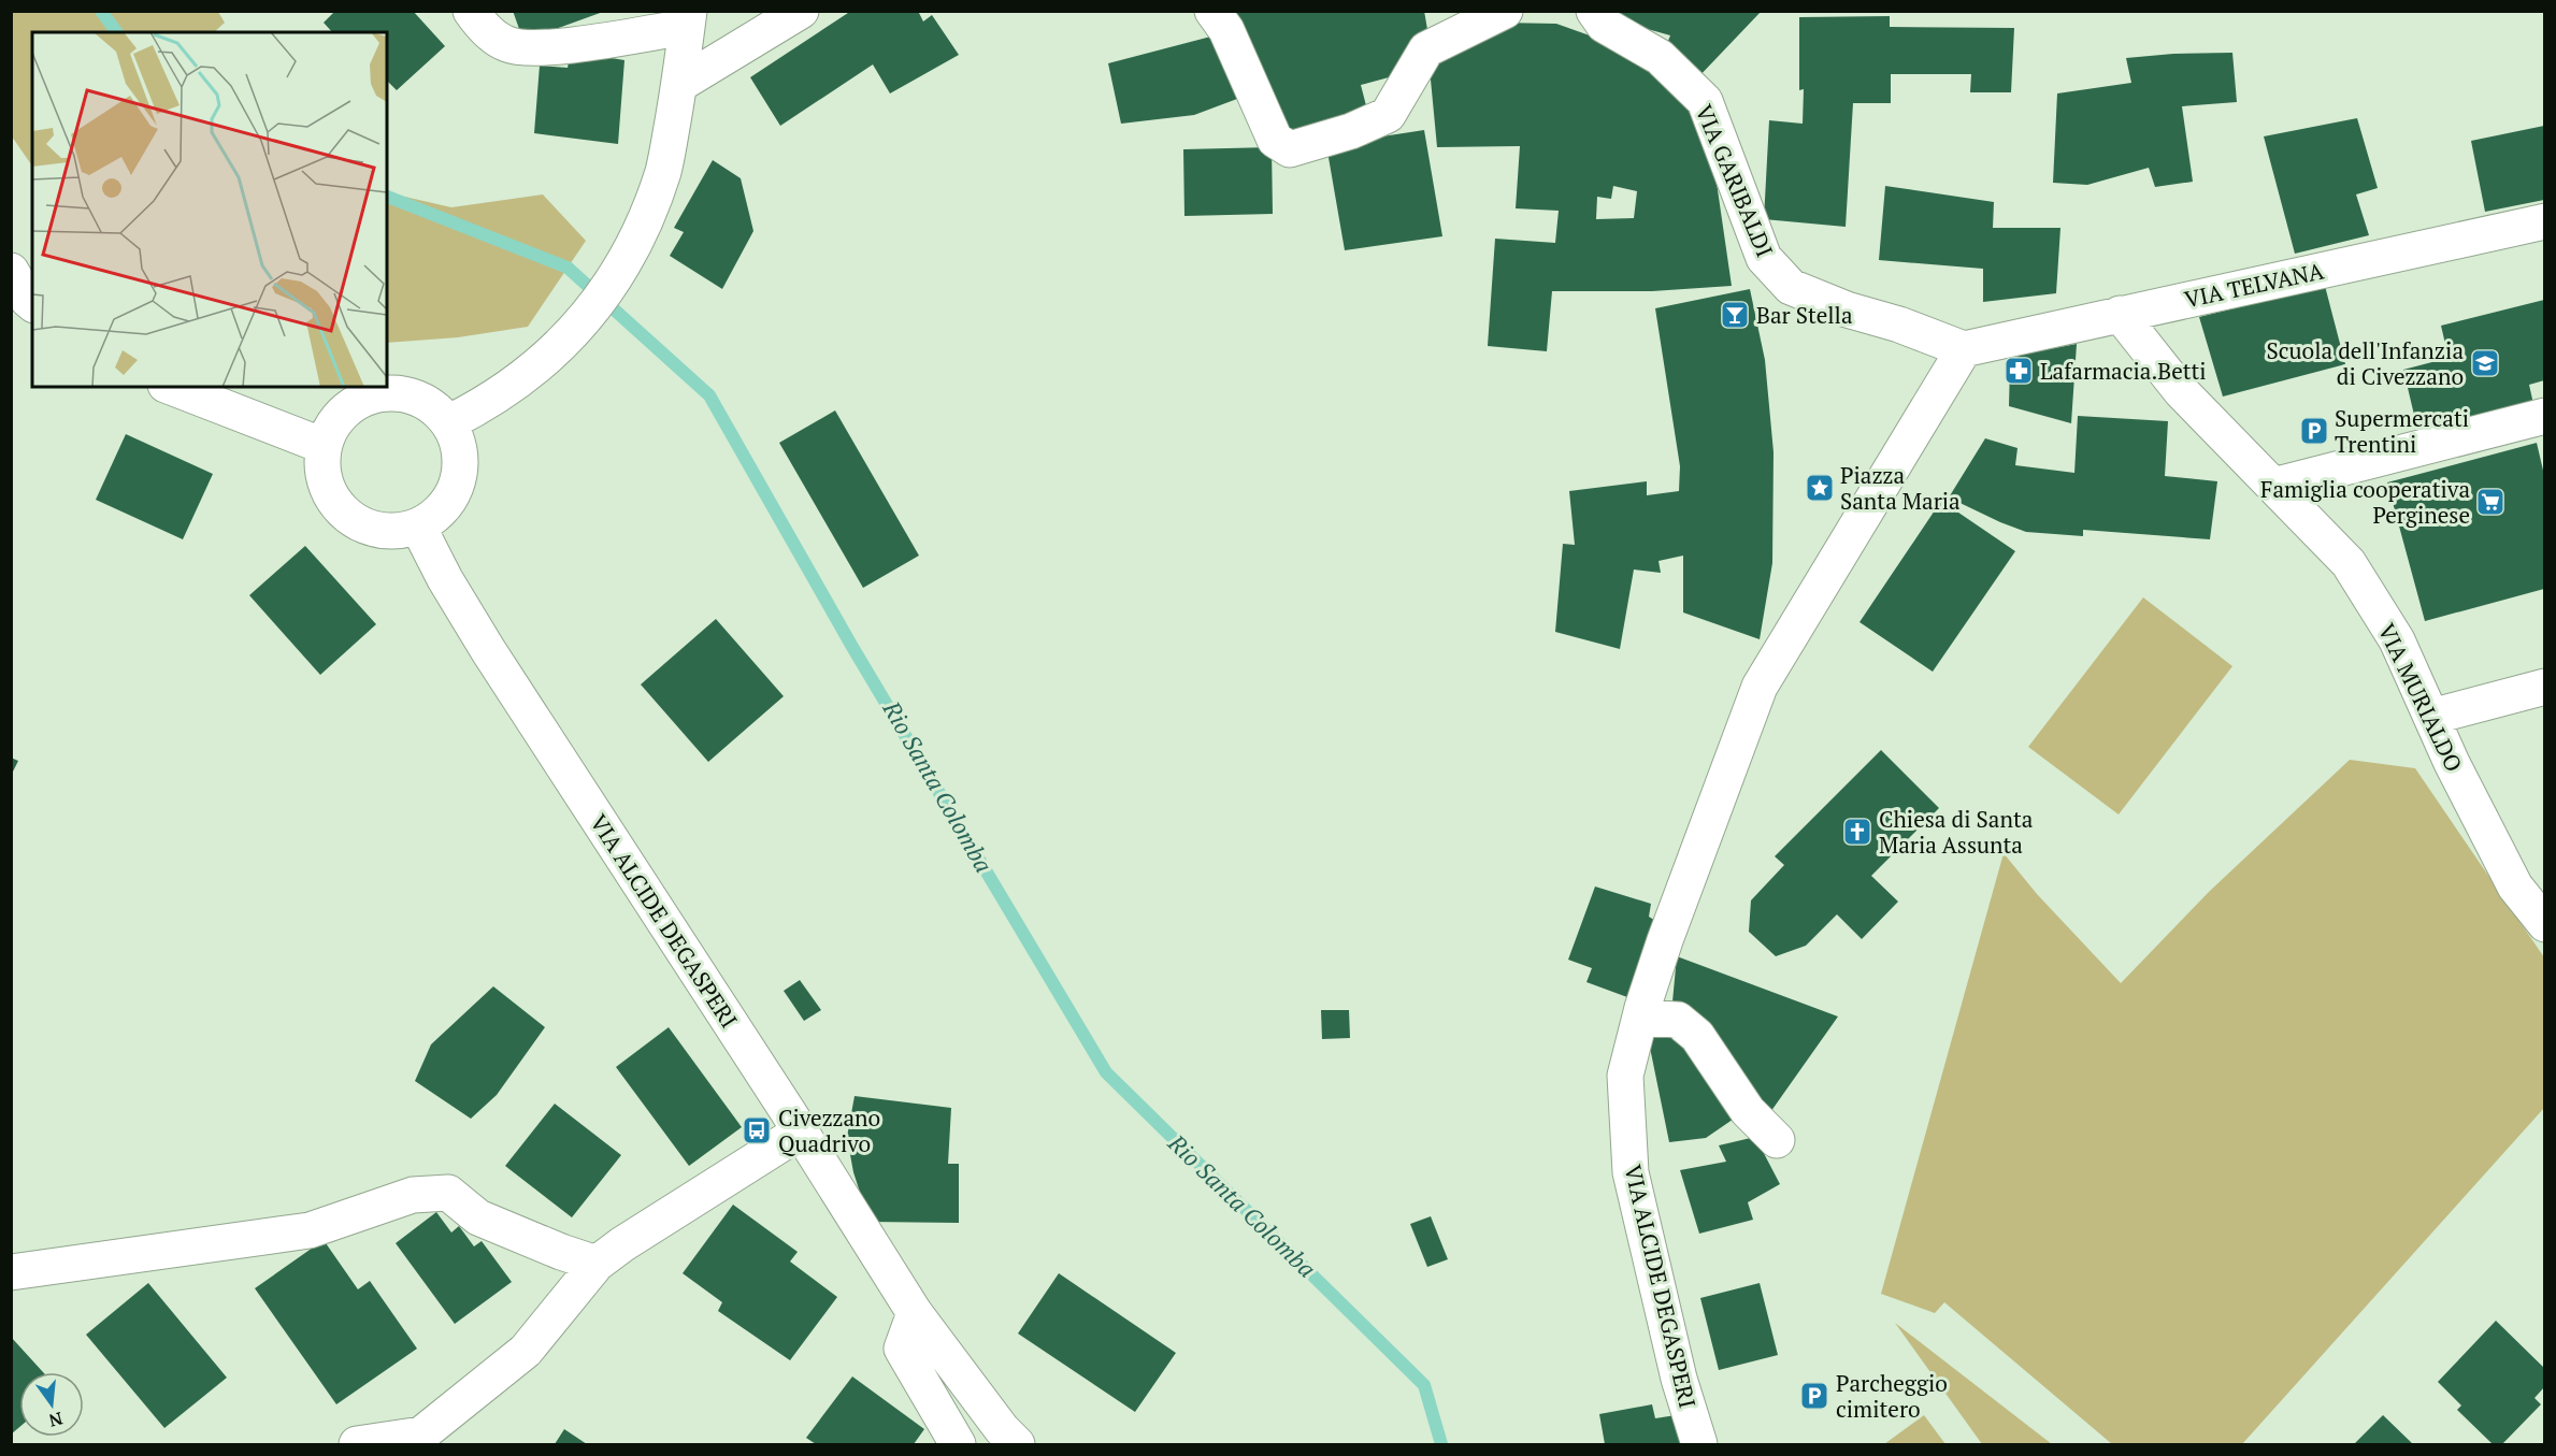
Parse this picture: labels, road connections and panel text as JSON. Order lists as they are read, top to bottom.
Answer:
{
  "streets": {
    "street": [
      "VIA GARIBALDI",
      "VIA TELVANA",
      "VIA MURIALDO",
      "VIA ALCIDE DEGASPERI"
    ]
  },
  "crossings": [
    ["VIA GARIBALDI", "VIA TELVANA"],
    ["VIA GARIBALDI", "VIA ALCIDE DEGASPERI"],
    ["VIA TELVANA", "VIA MURIALDO"],
    ["VIA TELVANA", "VIA ALCIDE DEGASPERI"]
  ],
  "water": ["Rio Santa Colomba"],
  "places": {
    "bar": ["Bar Stella"],
    "school or university": ["Scuola dell'Infanzia di Civezzano"],
    "pharmacy": ["Lafarmacia.Betti"],
    "parking": ["Supermercati Trentini", "Parcheggio cimitero"],
    "place": ["Piazza Santa Maria"],
    "supermarket": ["Famiglia cooperativa Perginese"],
    "church": ["Chiesa di Santa Maria Assunta"],
    "bus stop": ["Civezzano Quadrivo"]
  },
  "north": "bottom"
}
